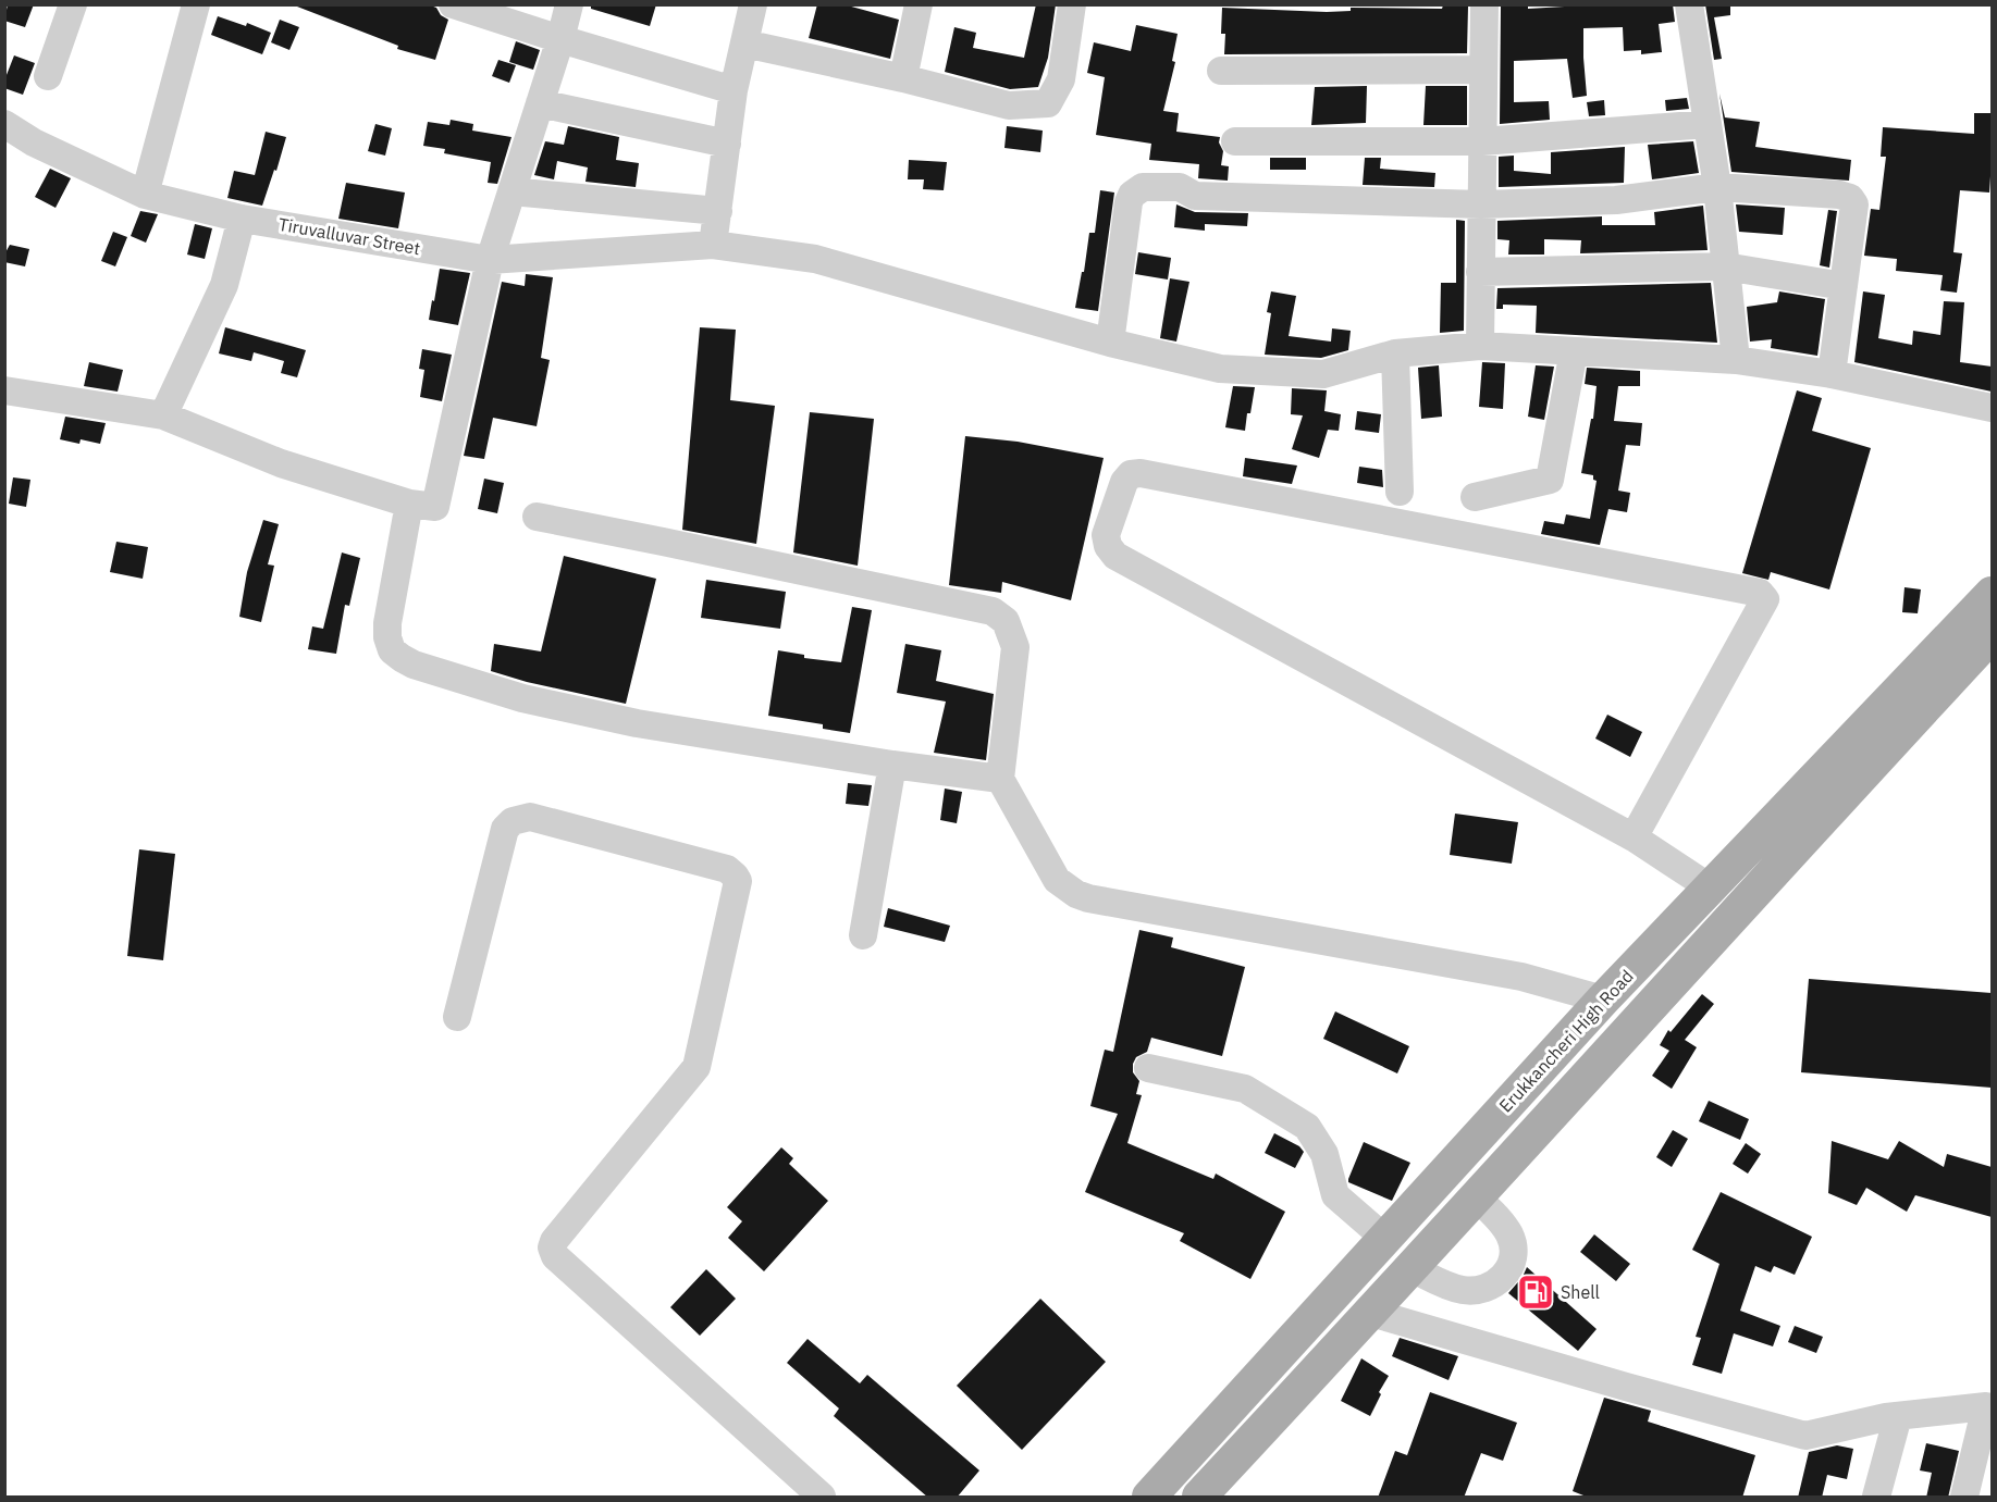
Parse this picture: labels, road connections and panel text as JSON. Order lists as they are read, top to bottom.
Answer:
{
  "streets": {
    "main road": ["Erukkancheri High Road"],
    "street": ["Tiruvalluvar Street"]
  },
  "places": {
    "fuel station": ["Shell"]
  }
}
